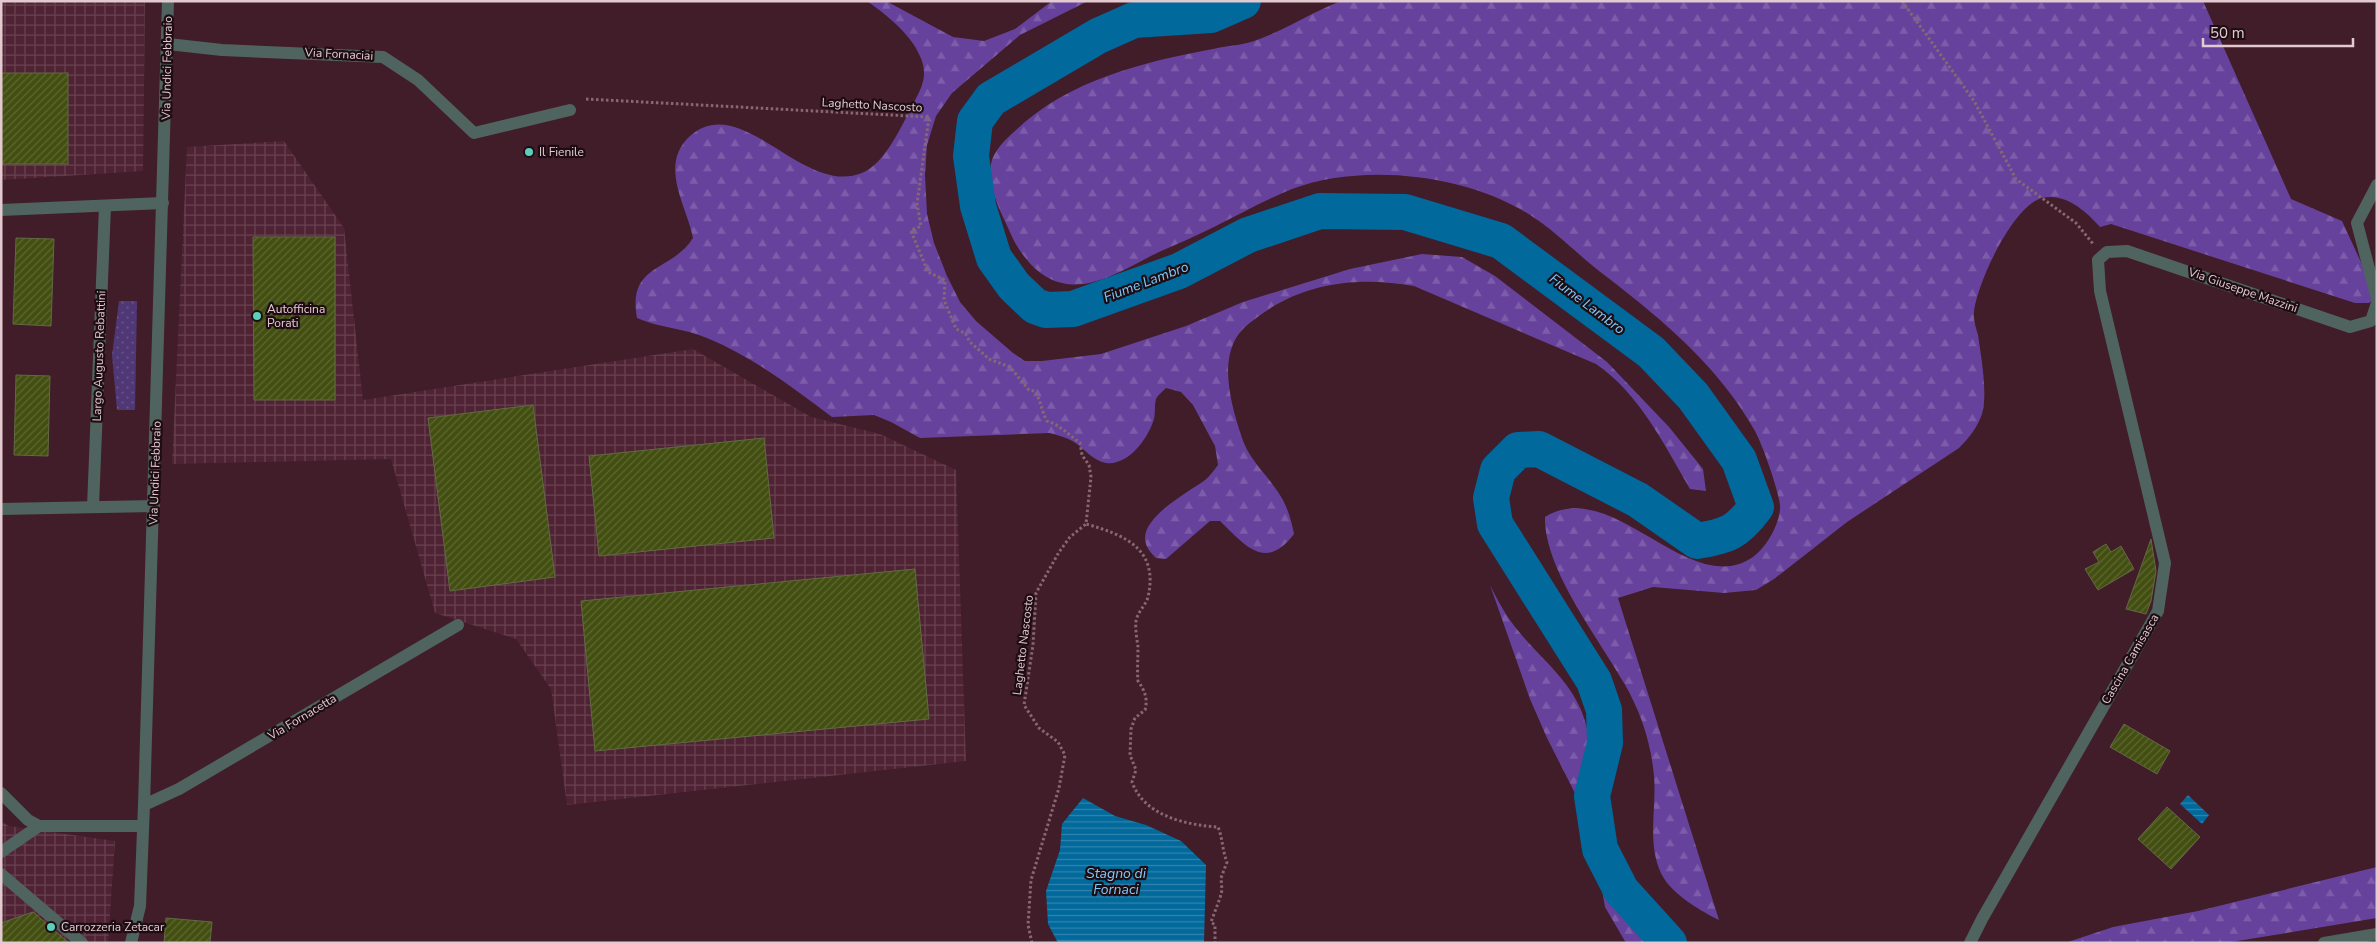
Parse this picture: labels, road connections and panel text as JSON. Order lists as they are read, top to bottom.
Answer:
{
  "streets": {
    "street": [
      "Via Fornaciai",
      "Via Undici Febbraio",
      "Via Giuseppe Mazzini",
      "Largo Augusto Rebattini",
      "Cascina Camisasca",
      "Via Fornacetta"
    ],
    "path": ["Laghetto Nascosto"]
  },
  "crossings": [
    ["Via Fornaciai", "Via Undici Febbraio"],
    ["Via Undici Febbraio", "Via Fornacetta"],
    ["Via Giuseppe Mazzini", "Cascina Camisasca"]
  ],
  "water": ["Fiume Lambro", "Stagno di Fornaci"],
  "places": ["Il Fienile", "Autofficina Porati", "Carrozzeria Zetacar"],
  "scale_bar": "50 m"
}
